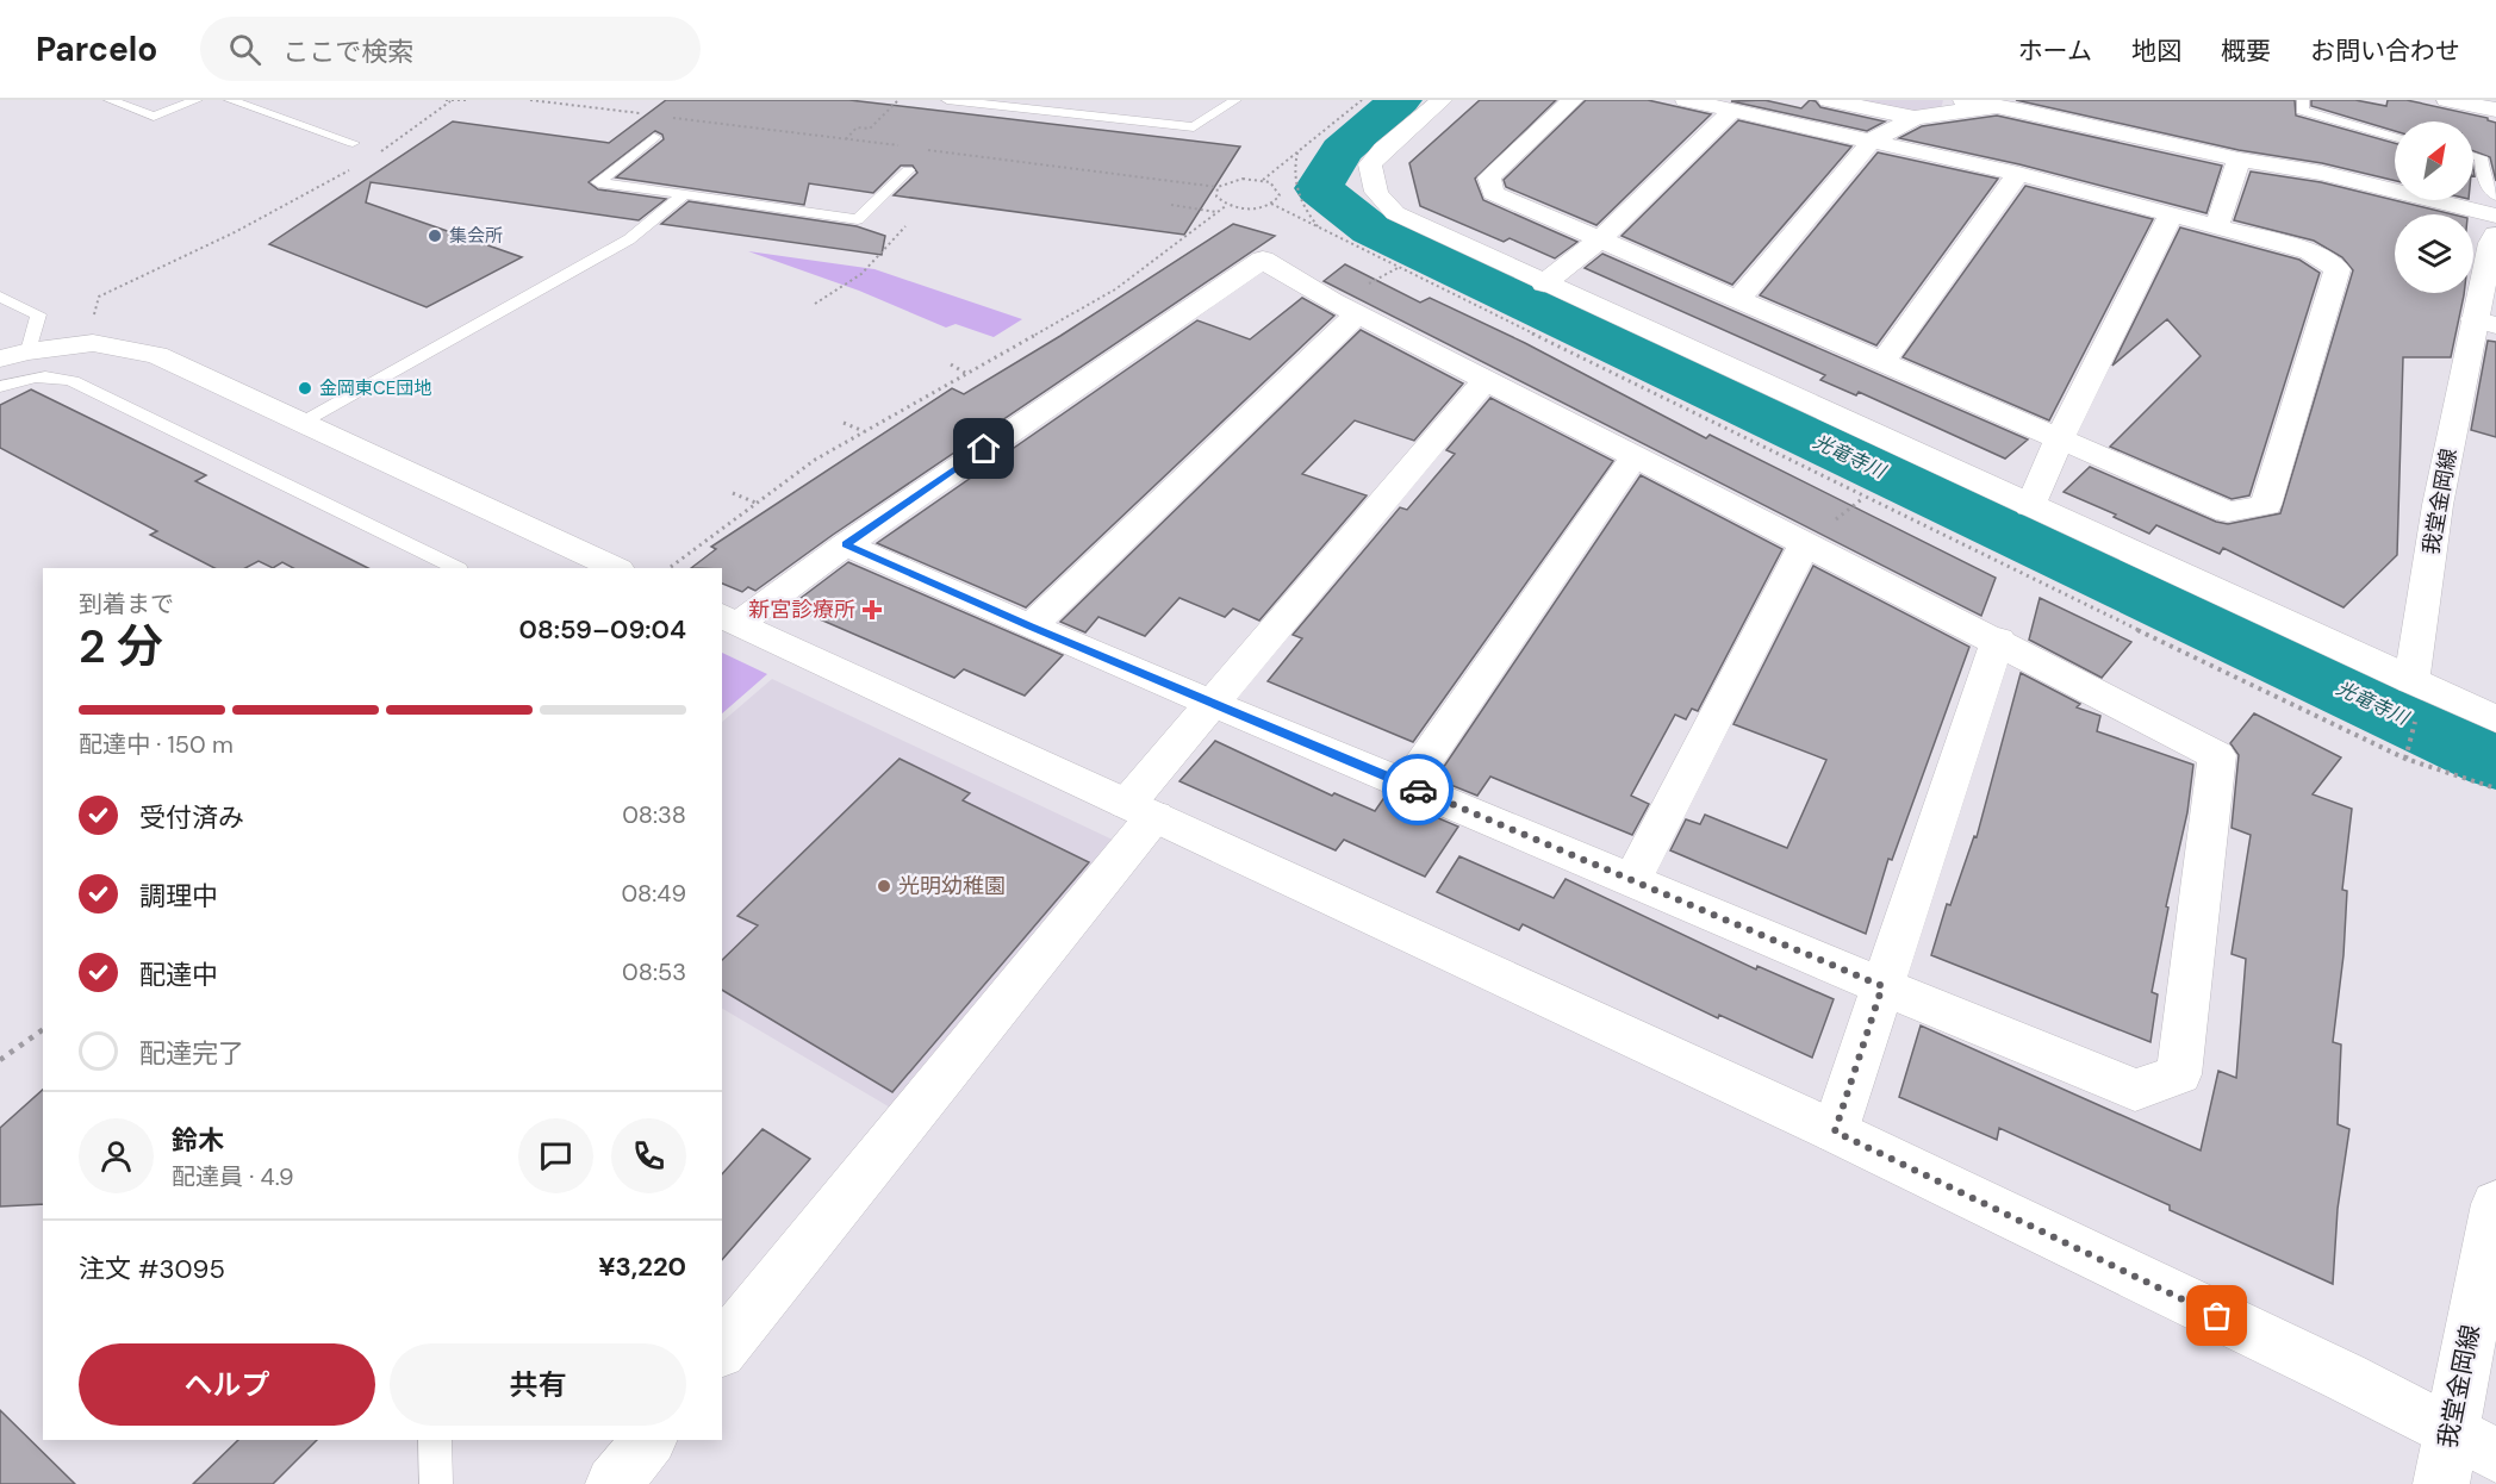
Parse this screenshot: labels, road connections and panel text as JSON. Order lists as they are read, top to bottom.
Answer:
{
  "streets": {
    "street": ["我堂金岡線"]
  },
  "water": ["光竜寺川"],
  "places": {
    "other": ["集会所", "金岡東CE団地", "光明幼稚園"],
    "health": ["新宮診療所"]
  },
  "north": "top right",
  "page": {
    "header": "Parcelo",
    "search": "ここで検索",
    "nav": [
      "ホーム",
      "地図",
      "概要",
      "お問い合わせ"
    ],
    "heading": ["2 分", "到着まで", "08:59–09:04"],
    "panel": [
      "鈴木",
      "配達員 · 4.9",
      "注文 #3095",
      "¥3,220"
    ],
    "bar": "配達中 · 150 m",
    "list": [
      ["受付済み", "08:38"],
      ["調理中", "08:49"],
      ["配達中", "08:53"],
      "配達完了"
    ],
    "buttons": ["ヘルプ", "共有"]
  }
}
